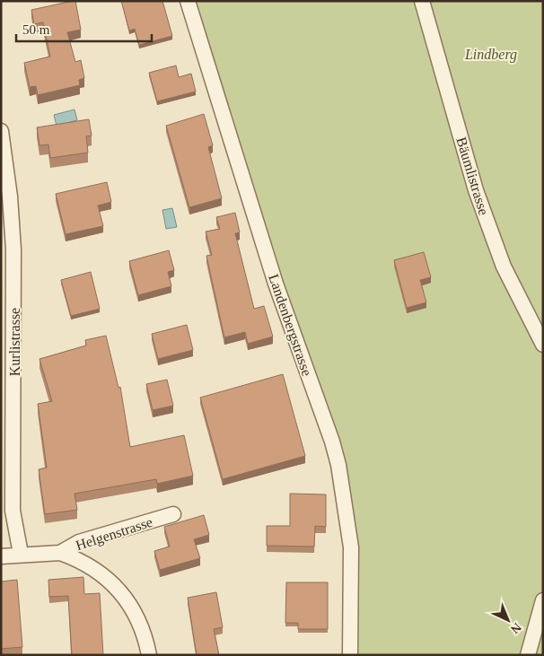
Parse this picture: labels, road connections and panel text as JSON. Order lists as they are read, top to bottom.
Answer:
{
  "streets": {
    "street": [
      "Bäumlistrasse",
      "Landenbergstrasse",
      "Kurlistrasse",
      "Helgenstrasse"
    ]
  },
  "crossings": [
    ["Kurlistrasse", "Helgenstrasse"]
  ],
  "parks": ["Lindberg"],
  "scale_bar": "50 m",
  "north": "bottom right"
}
